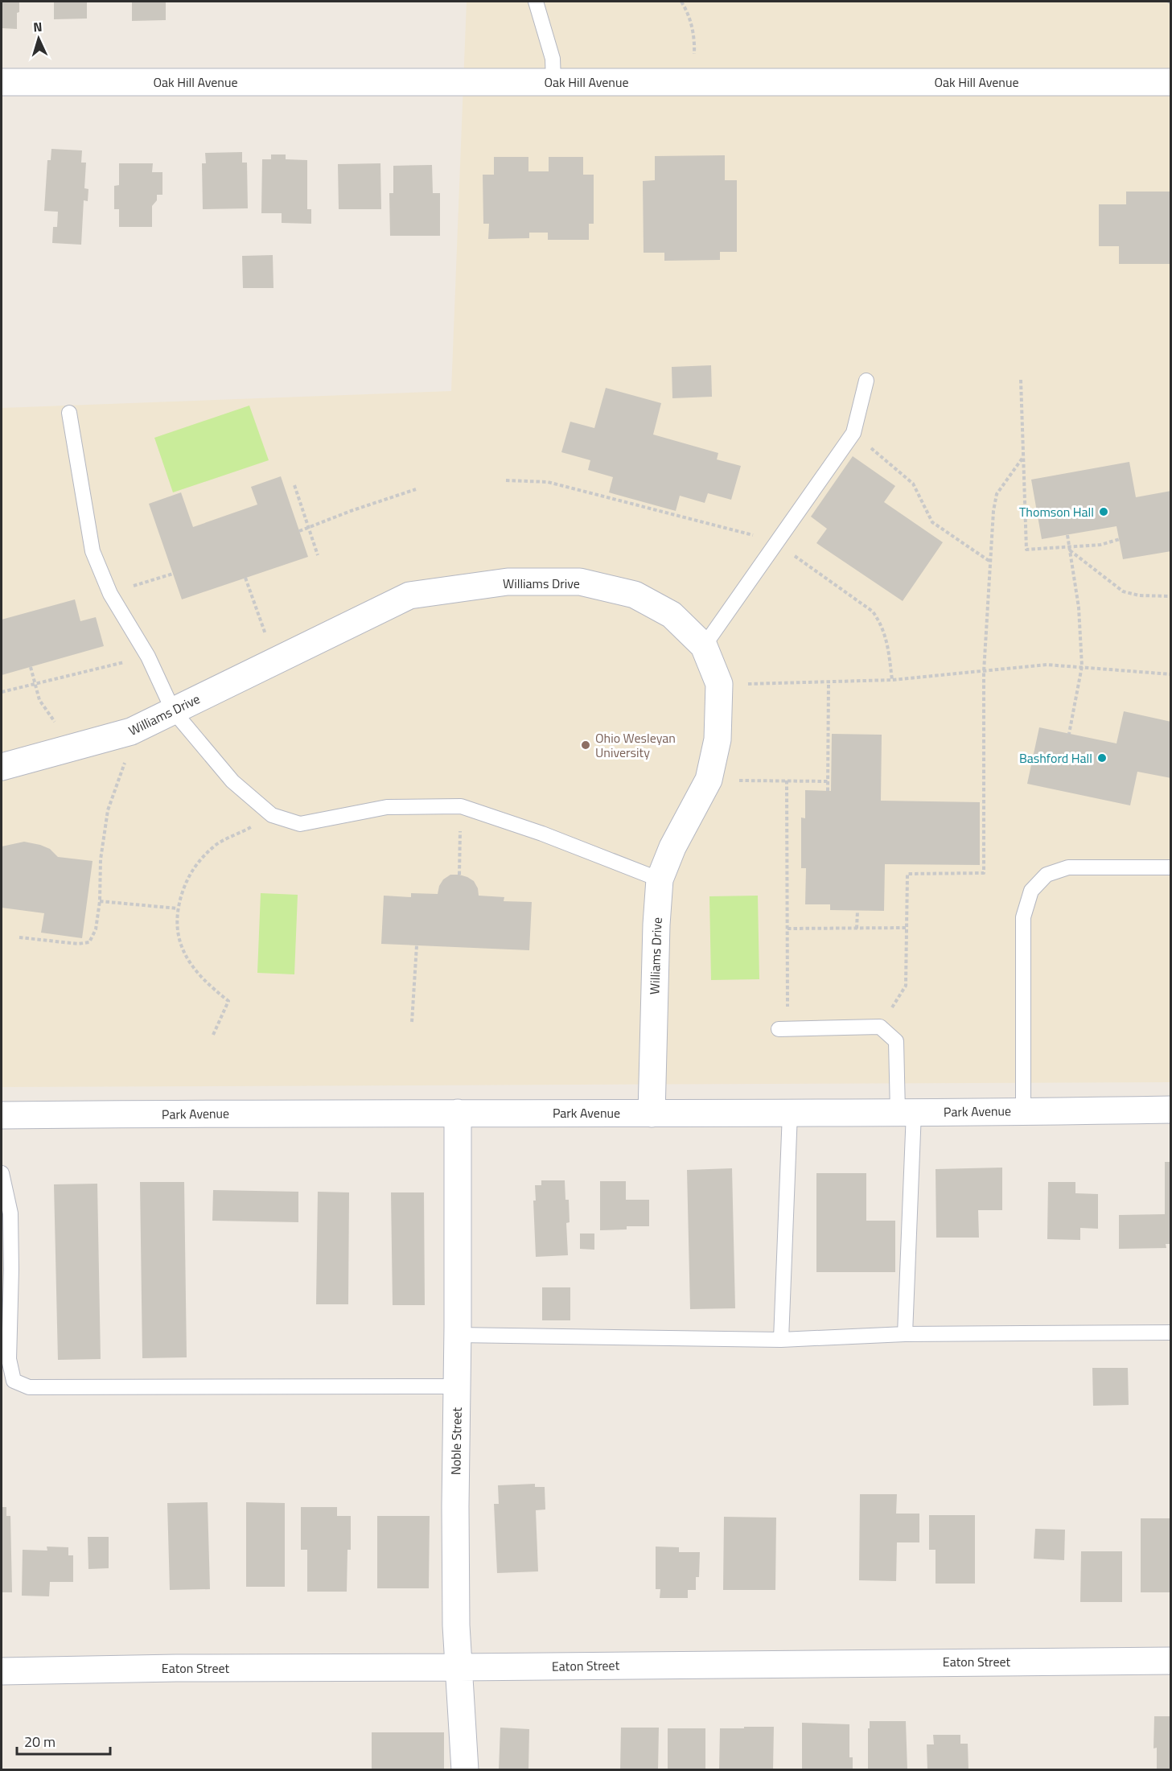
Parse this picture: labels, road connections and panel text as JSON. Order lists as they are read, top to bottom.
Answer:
{
  "streets": {
    "street": [
      "Oak Hill Avenue",
      "Williams Drive",
      "Park Avenue",
      "Noble Street",
      "Eaton Street"
    ]
  },
  "crossings": [
    ["Williams Drive", "Park Avenue"],
    ["Park Avenue", "Noble Street"],
    ["Noble Street", "Eaton Street"]
  ],
  "places": ["Thomson Hall", "Ohio Wesleyan University", "Bashford Hall"],
  "scale_bar": "20 m",
  "north": "top"
}
